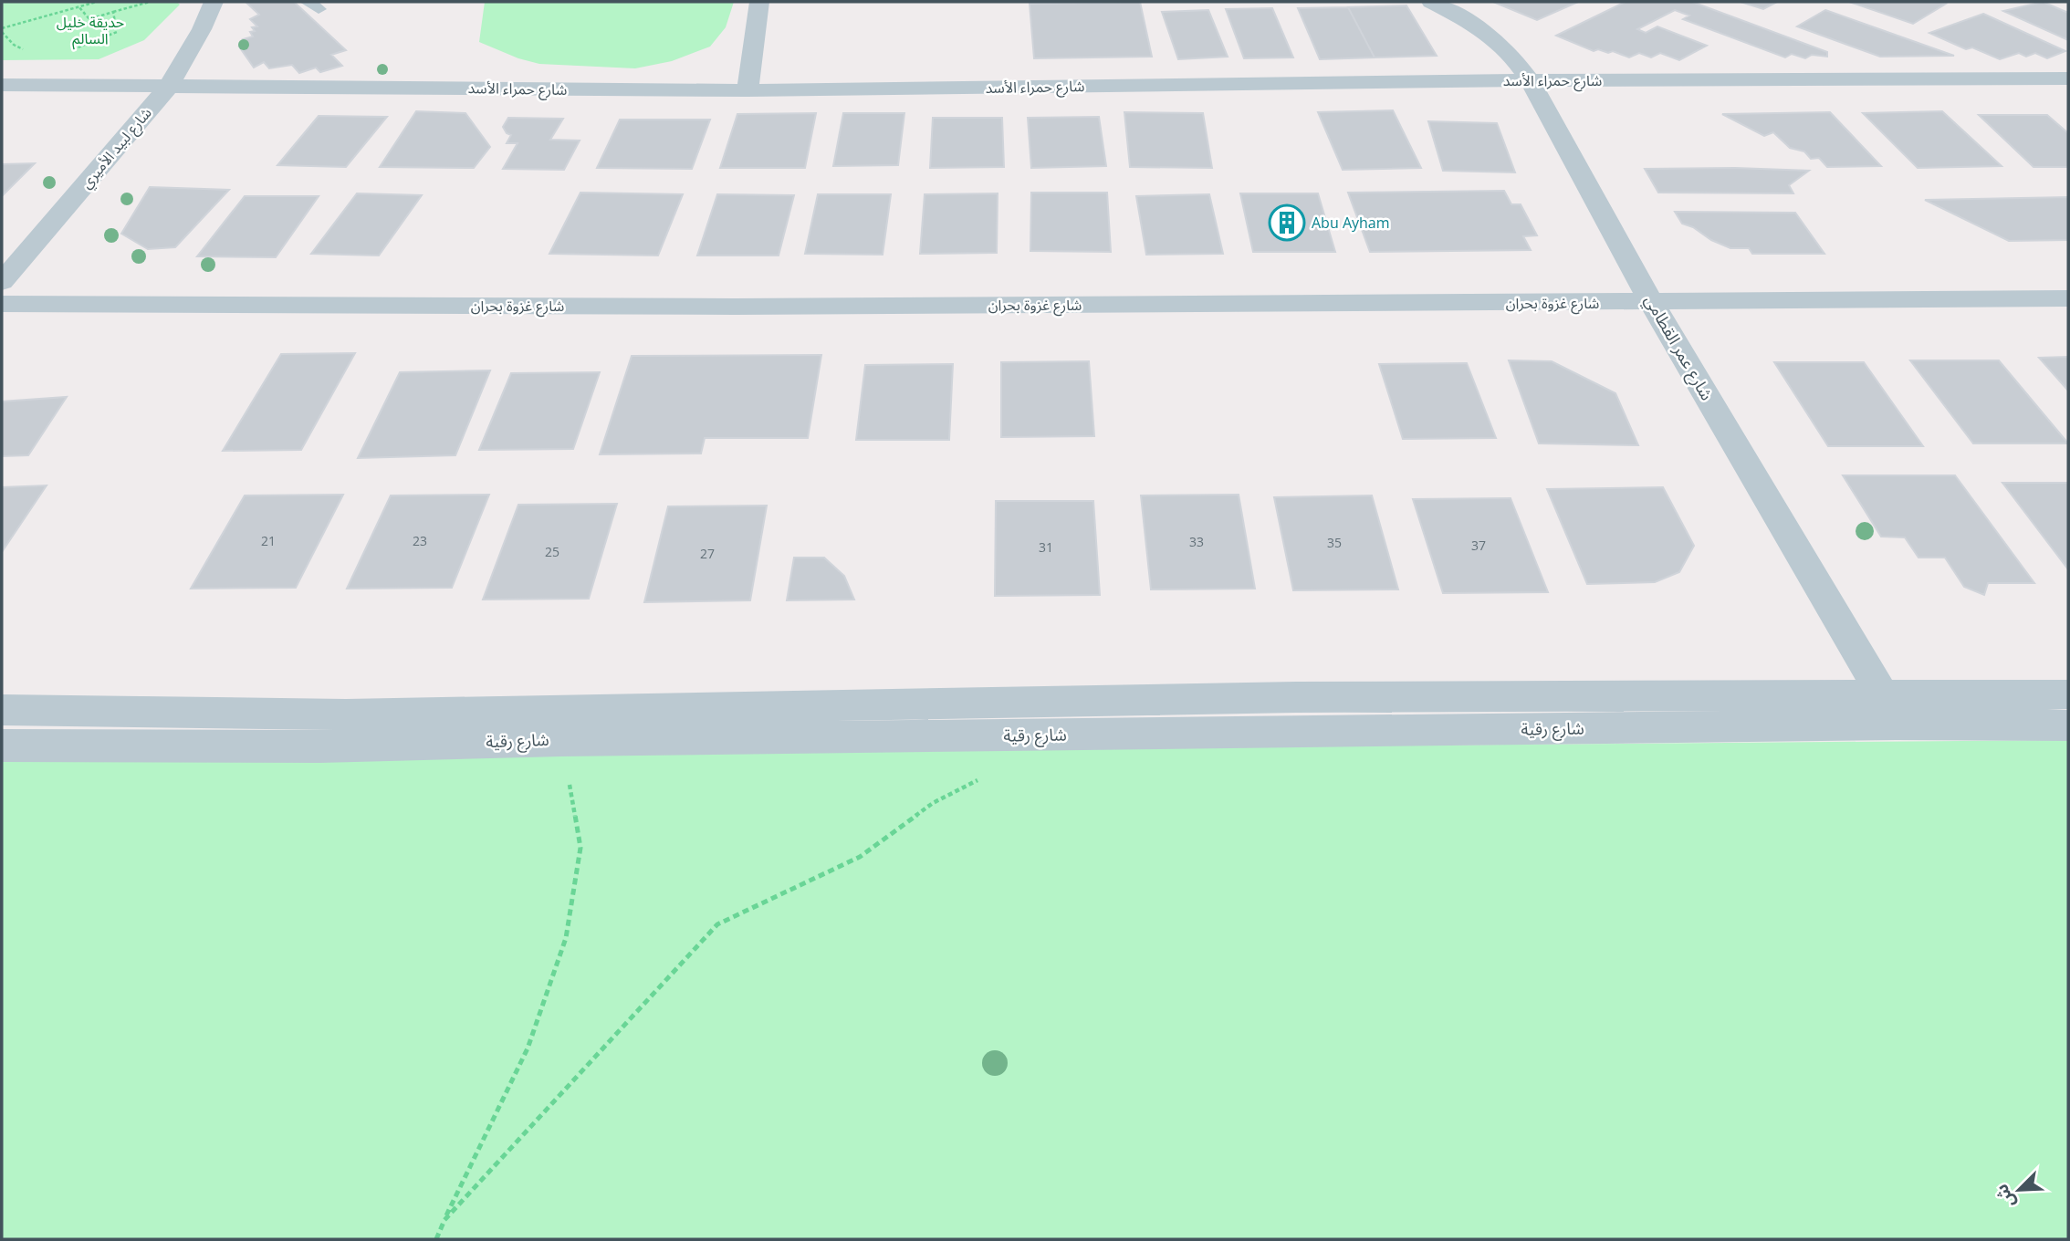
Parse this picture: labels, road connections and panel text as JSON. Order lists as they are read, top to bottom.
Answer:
{
  "streets": {
    "street": [
      "شارع حمراء الأسد",
      "شارع لبيد الأميري",
      "شارع غزوة بحران",
      "شارع عمر القطامي",
      "شارع رقية"
    ]
  },
  "crossings": [
    ["شارع حمراء الأسد", "شارع لبيد الأميري"],
    ["شارع حمراء الأسد", "شارع عمر القطامي"],
    ["شارع غزوة بحران", "شارع عمر القطامي"],
    ["شارع عمر القطامي", "شارع رقية"]
  ],
  "parks": ["حديقة خليل السالم"],
  "places": {
    "building": ["Abu Ayham"]
  },
  "house_numbers": [
    "21",
    "23",
    "33",
    "35",
    "37",
    "31",
    "25",
    "27"
  ],
  "north": "bottom left"
}
